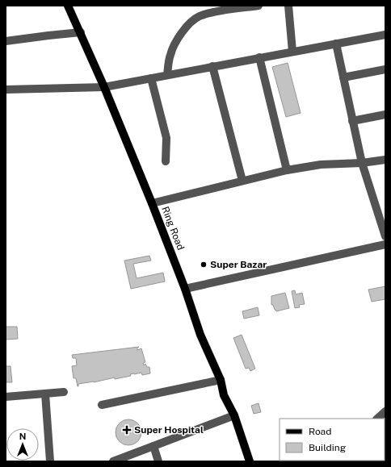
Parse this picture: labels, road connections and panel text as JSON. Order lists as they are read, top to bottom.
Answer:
{
  "streets": {
    "main road": ["Ring Road"]
  },
  "places": {
    "other": ["Super Bazar"],
    "health": ["Super Hospital"]
  },
  "legend": ["Road", "Building"],
  "north": "top"
}
